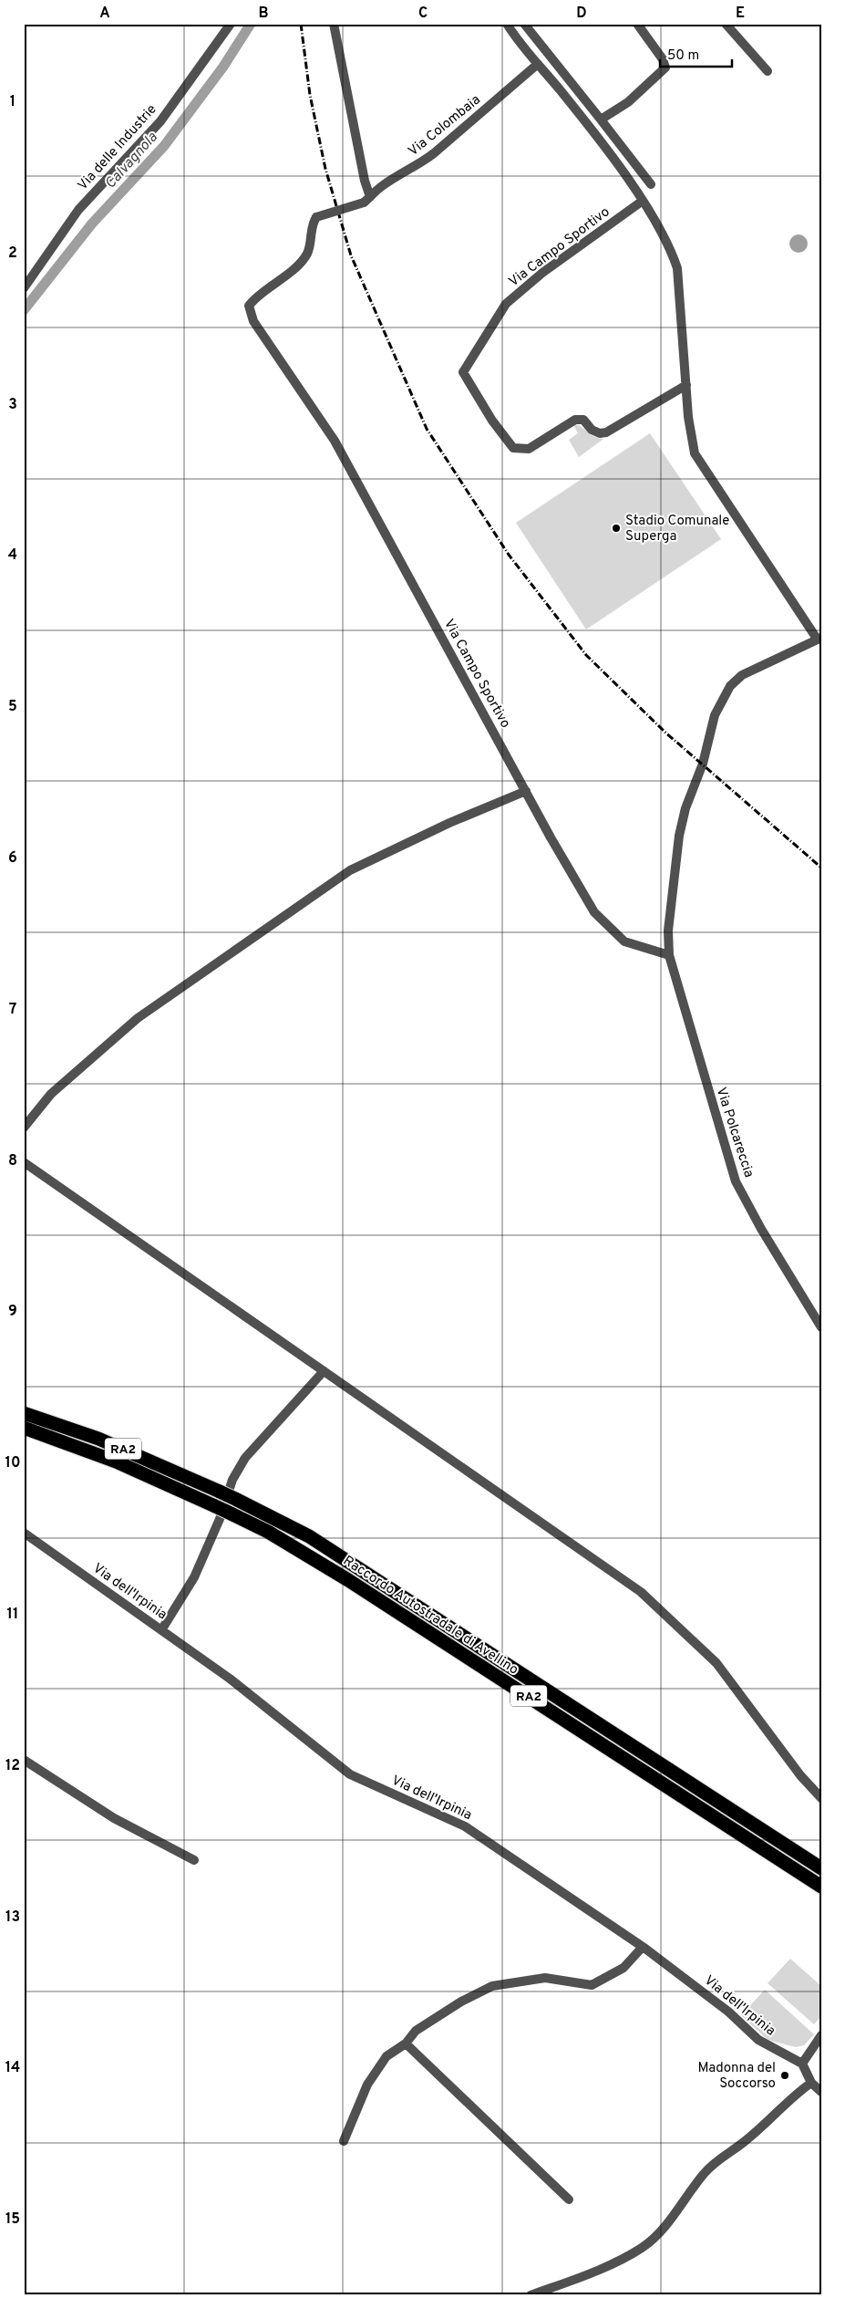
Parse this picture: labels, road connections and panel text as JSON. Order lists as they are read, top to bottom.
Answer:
{
  "streets": {
    "highway": ["RA2", "Raccordo Autostradale di Avellino"],
    "street": [
      "Via Colombaia",
      "Via delle Industrie",
      "Via Campo Sportivo",
      "Via Polcareccia",
      "Via dell'Irpinia"
    ]
  },
  "crossings": [
    ["Via Colombaia", "Via Campo Sportivo"],
    ["Via Campo Sportivo", "Via Polcareccia"]
  ],
  "water": ["Calvagnola"],
  "places": ["Stadio Comunale Superga", "Madonna del Soccorso"],
  "scale_bar": "50 m",
  "grid": {
    "columns": [
      "A",
      "B",
      "C",
      "D",
      "E"
    ],
    "rows": [
      "1",
      "2",
      "3",
      "4",
      "5",
      "6",
      "7",
      "8",
      "9",
      "10",
      "11",
      "12",
      "13",
      "14",
      "15"
    ]
  }
}
